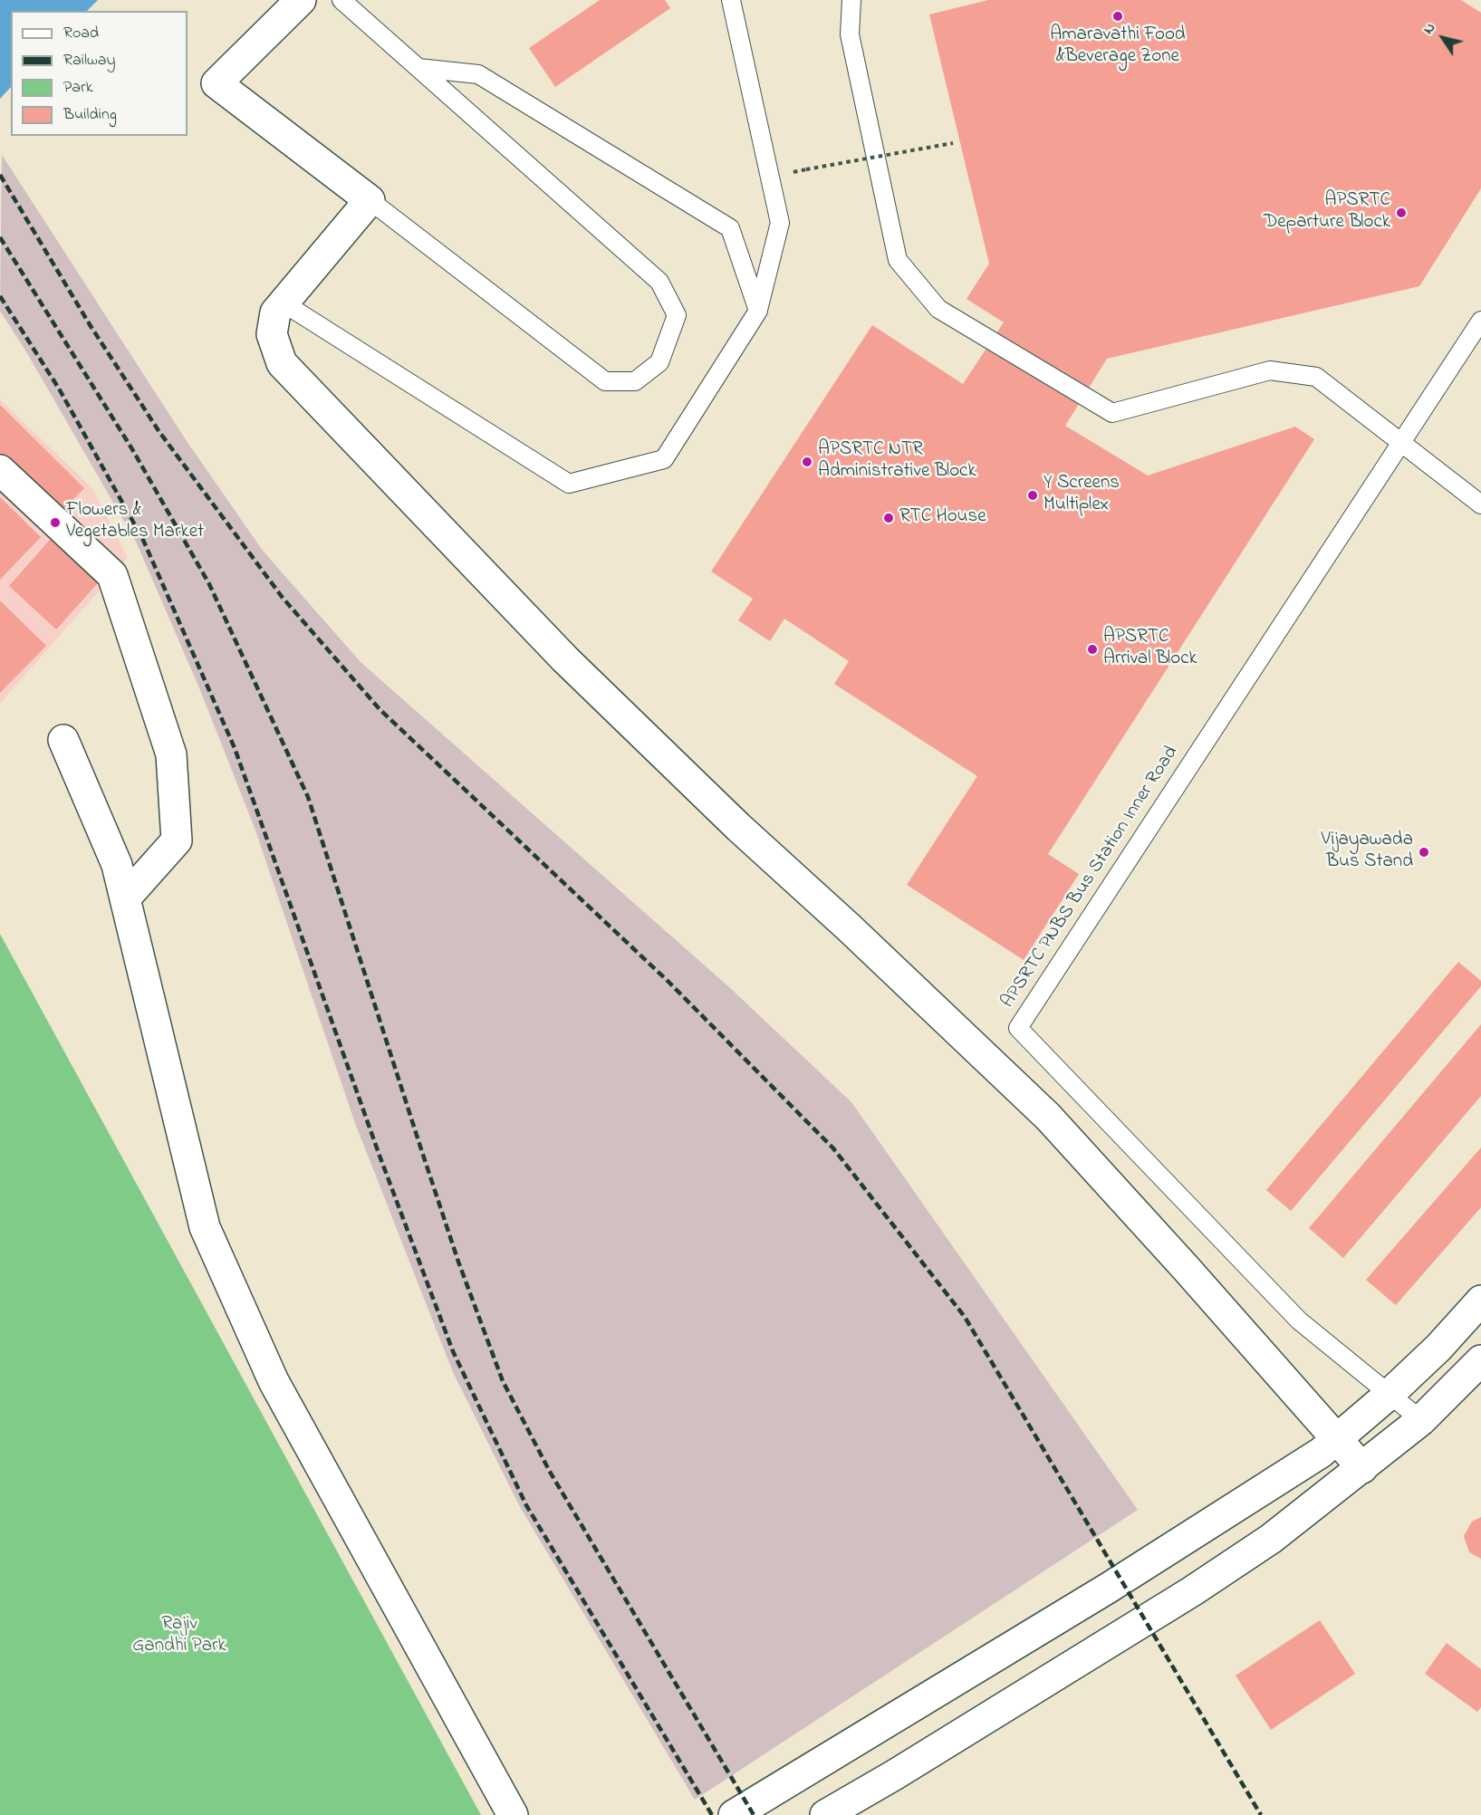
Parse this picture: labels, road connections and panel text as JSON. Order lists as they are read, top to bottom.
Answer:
{
  "streets": {
    "lane": ["APSRTC PNBS Bus Station Inner Road"]
  },
  "parks": ["Rajiv Gandhi Park"],
  "places": [
    "Amaravathi Food &Beverage Zone",
    "APSRTC Departure Block",
    "APSRTC NTR Administrative Block",
    "Y Screens Multiplex",
    "RTC House",
    "Flowers & Vegetables Market",
    "APSRTC Arrival Block",
    "Vijayawada Bus Stand"
  ],
  "legend": [
    "Road",
    "Railway",
    "Park",
    "Building"
  ],
  "north": "top left"
}
